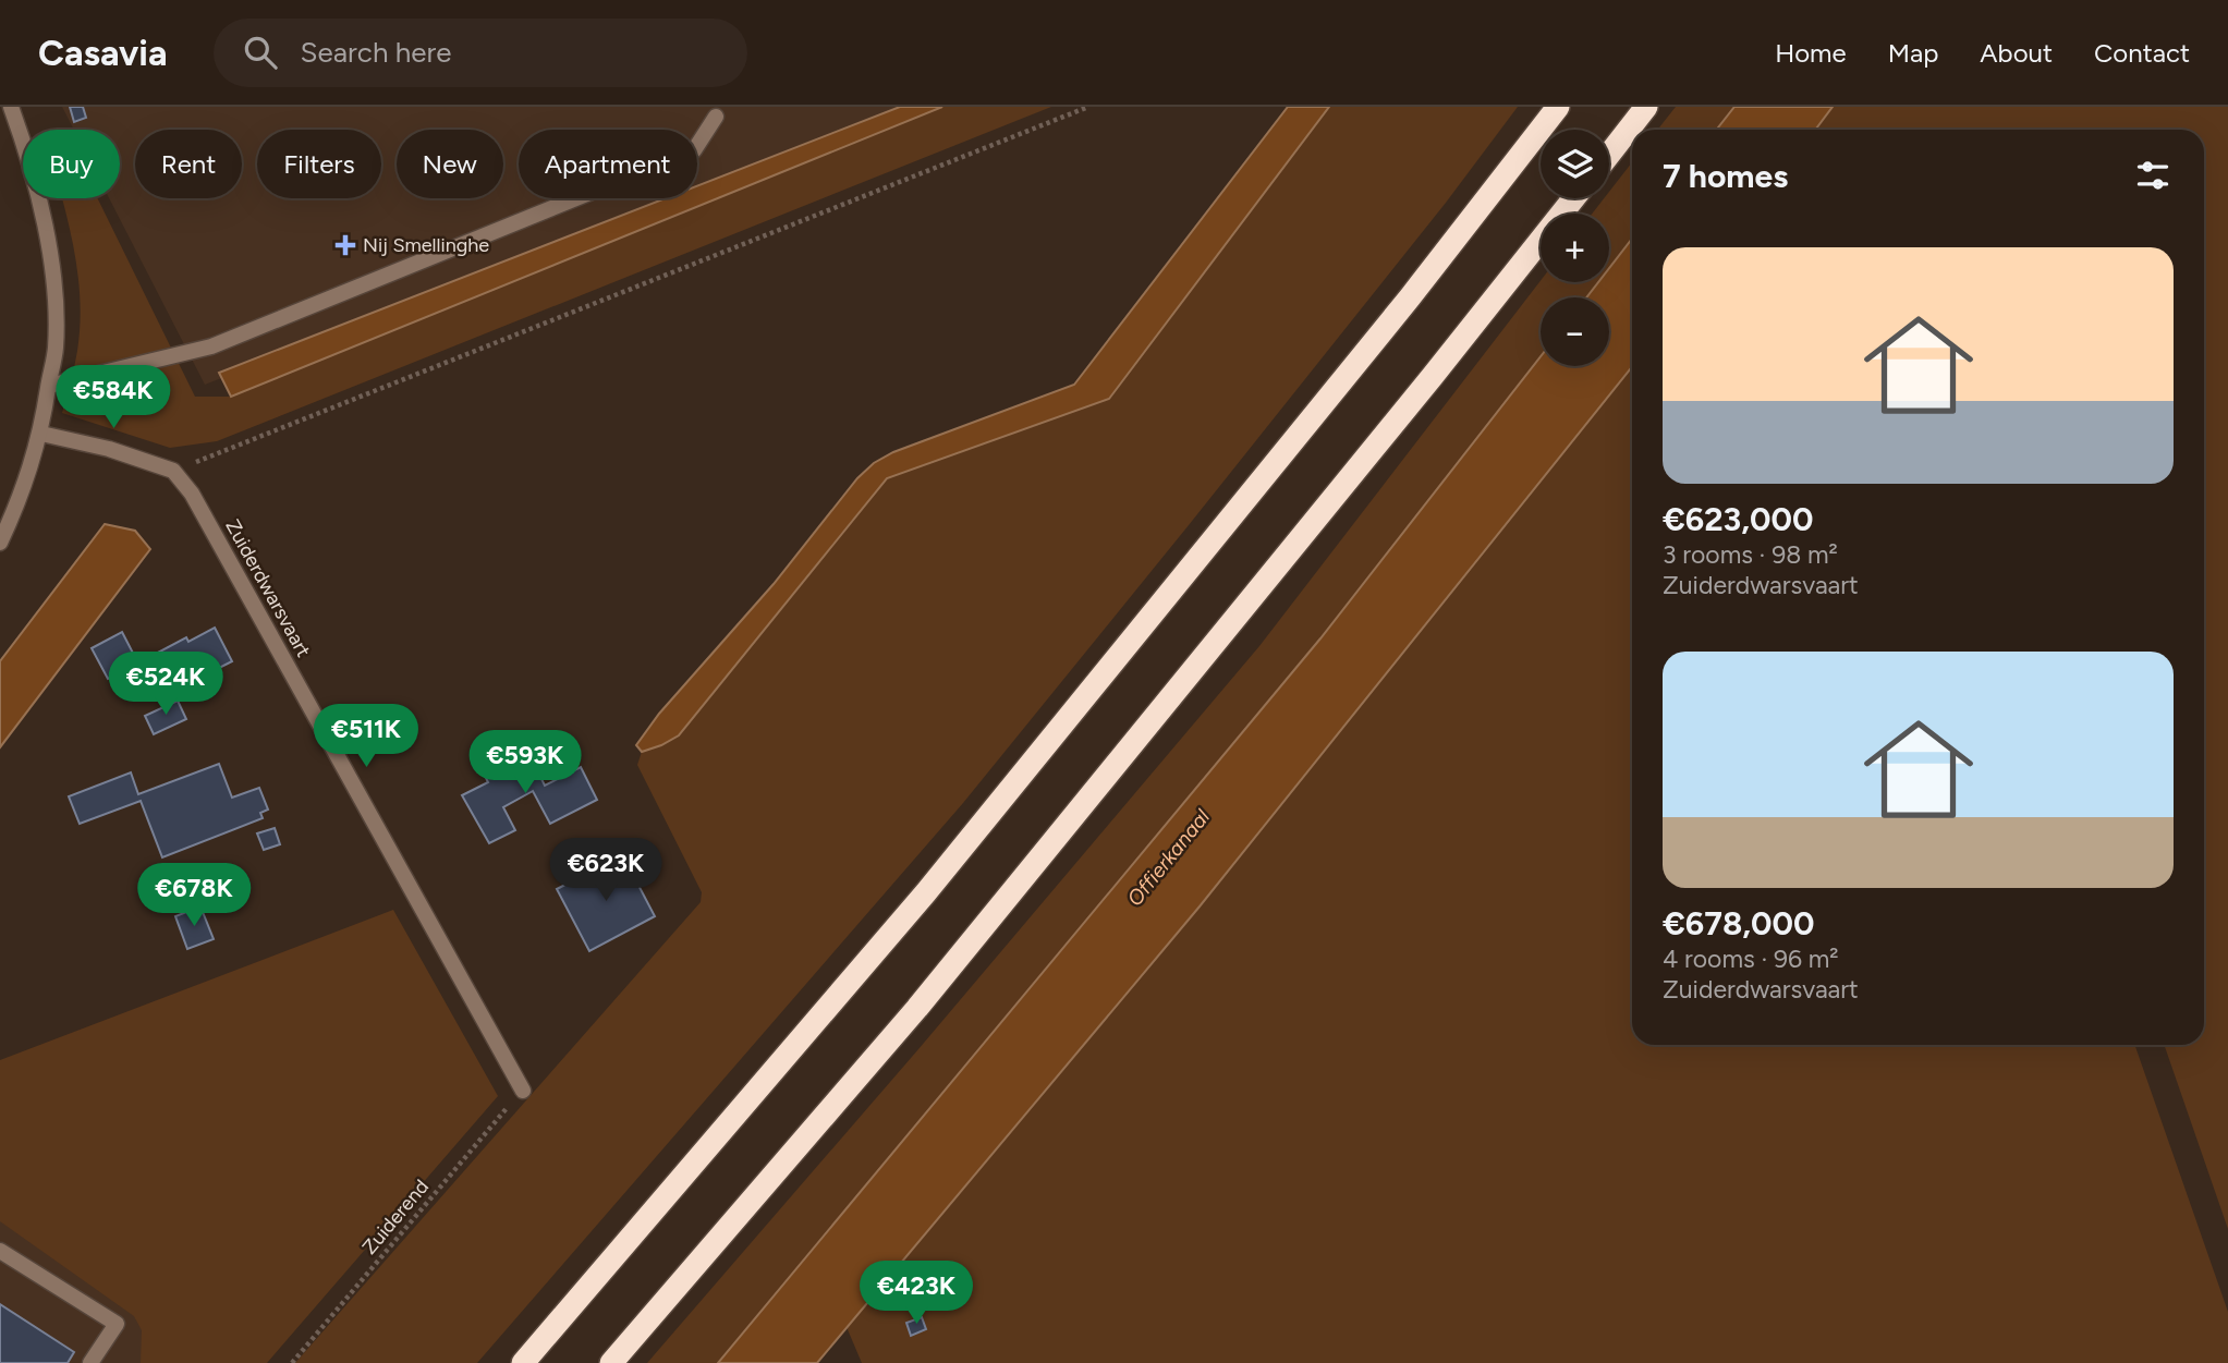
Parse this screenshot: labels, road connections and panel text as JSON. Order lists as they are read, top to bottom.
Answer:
{
  "streets": {
    "street": ["Zuiderdwarsvaart"],
    "path": ["Zuiderend"]
  },
  "crossings": [
    ["Zuiderdwarsvaart", "Zuiderend"]
  ],
  "water": ["Offierkanaal"],
  "places": {
    "health": ["Nij Smellinghe"]
  },
  "page": {
    "header": "Casavia",
    "search": "Search here",
    "nav": [
      "Home",
      "Map",
      "About",
      "Contact"
    ],
    "map_buttons": ["+", "−"],
    "chip": [
      "Buy",
      "Rent",
      "Filters",
      "New",
      "Apartment"
    ],
    "heading": "7 homes",
    "list": [
      {
        "name": "€623,000",
        "note": "3 rooms · 98 m² · Zuiderdwarsvaart"
      },
      {
        "name": "€678,000",
        "note": "4 rooms · 96 m² · Zuiderdwarsvaart"
      }
    ],
    "price": [
      "€584K",
      "€524K",
      "€511K",
      "€593K",
      "€623K",
      "€678K",
      "€423K"
    ]
  }
}
